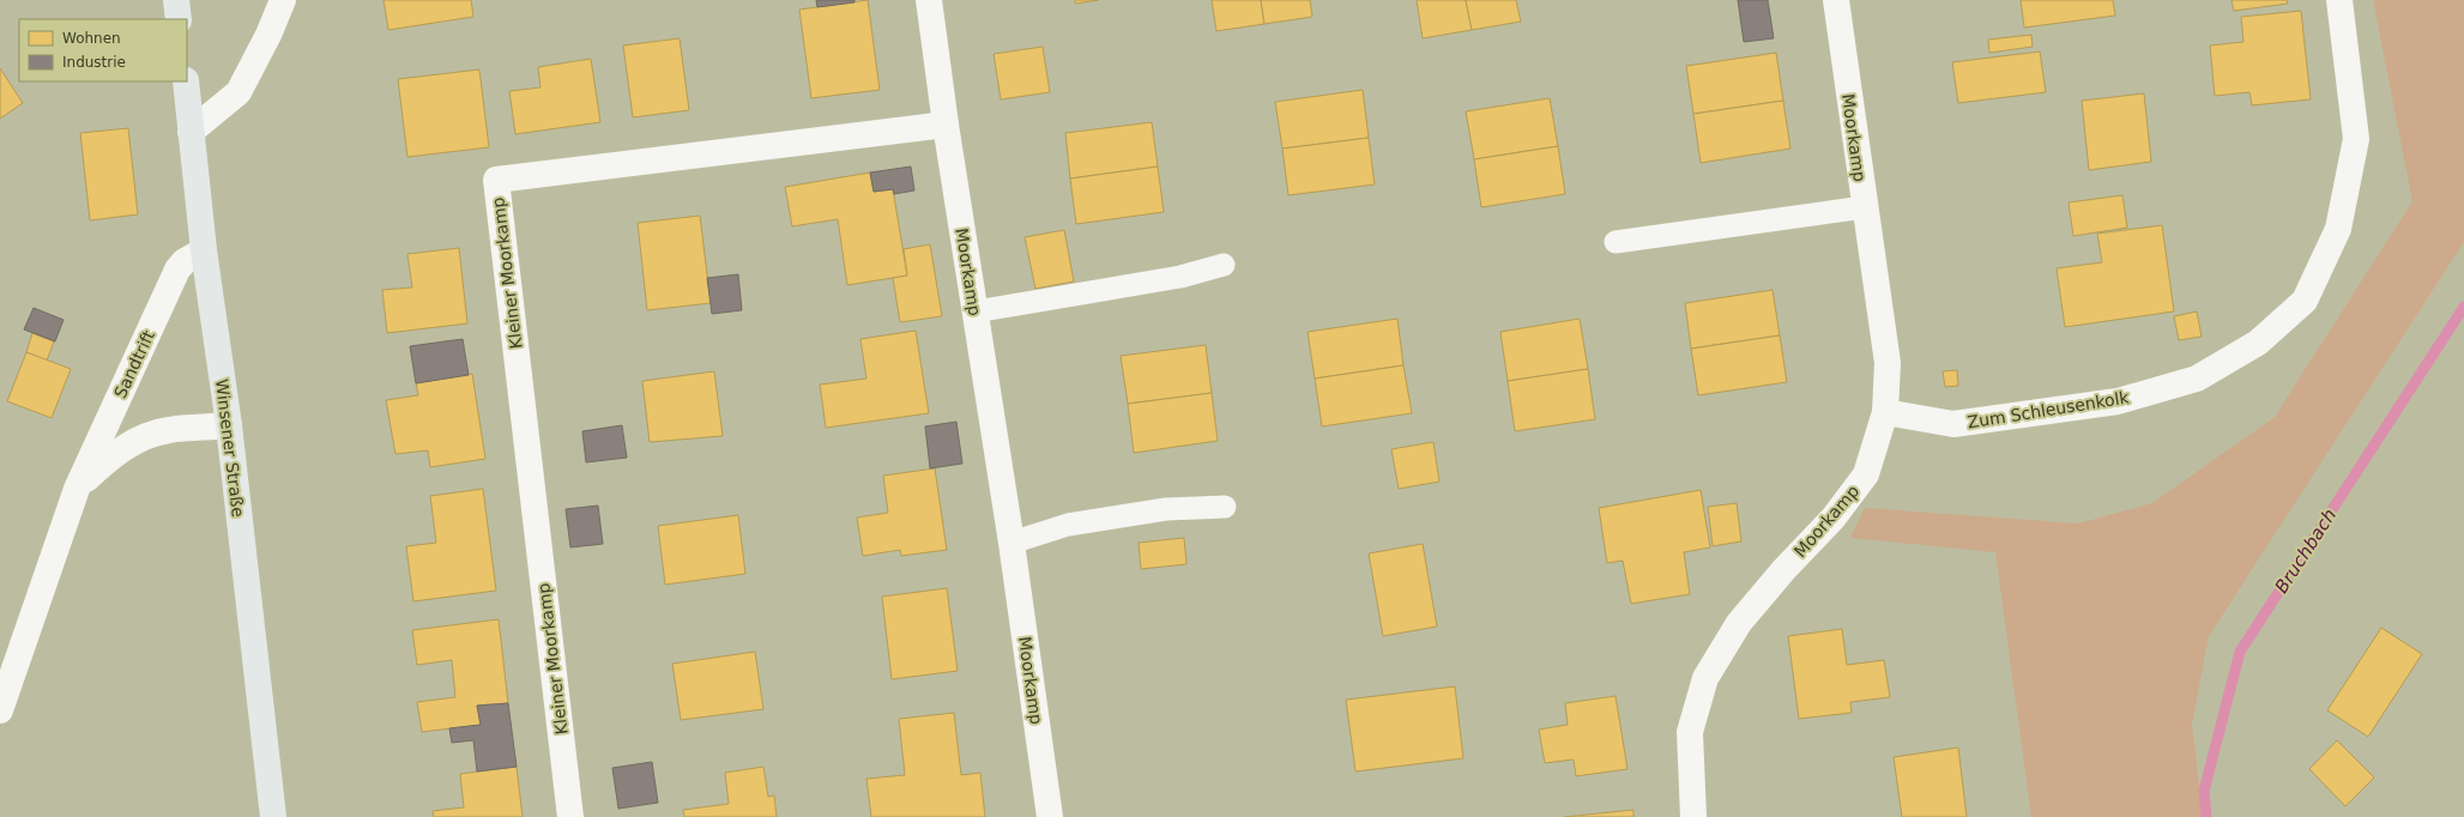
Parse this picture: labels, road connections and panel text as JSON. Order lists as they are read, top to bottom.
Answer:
{
  "streets": {
    "main road": ["Winsener Straße"],
    "street": [
      "Moorkamp",
      "Kleiner Moorkamp",
      "Sandtrift",
      "Zum Schleusenkolk"
    ]
  },
  "crossings": [
    ["Moorkamp", "Kleiner Moorkamp"],
    ["Moorkamp", "Zum Schleusenkolk"],
    ["Sandtrift", "Winsener Straße"]
  ],
  "water": ["Bruchbach"],
  "legend": ["Wohnen", "Industrie"]
}
